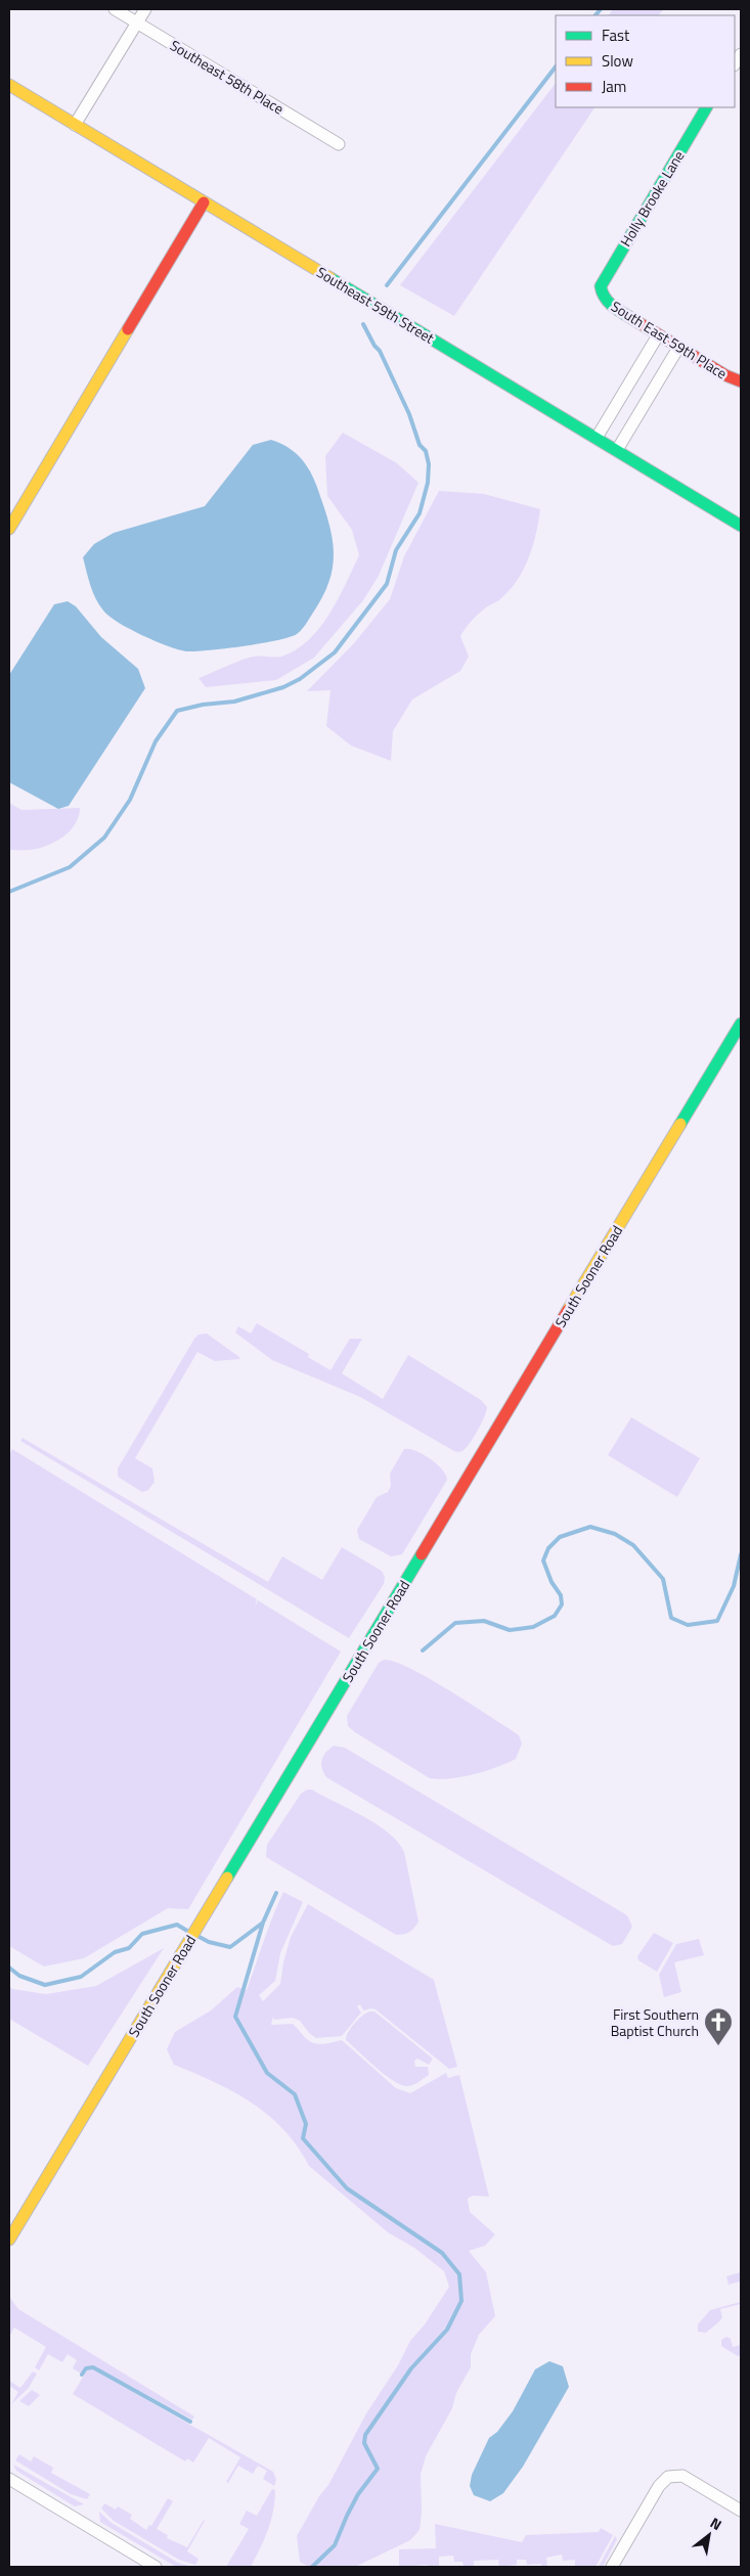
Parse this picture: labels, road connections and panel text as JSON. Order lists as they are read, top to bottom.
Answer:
{
  "streets": {
    "main road": [
      "Holly Brooke Lane",
      "Southeast 59th Street",
      "South East 59th Place",
      "South Sooner Road"
    ],
    "street": ["Southeast 58th Place"]
  },
  "crossings": [
    ["Holly Brooke Lane", "South East 59th Place"]
  ],
  "places": {
    "church": ["First Southern Baptist Church"]
  },
  "legend": ["Fast", "Slow", "Jam"],
  "north": "top right"
}
